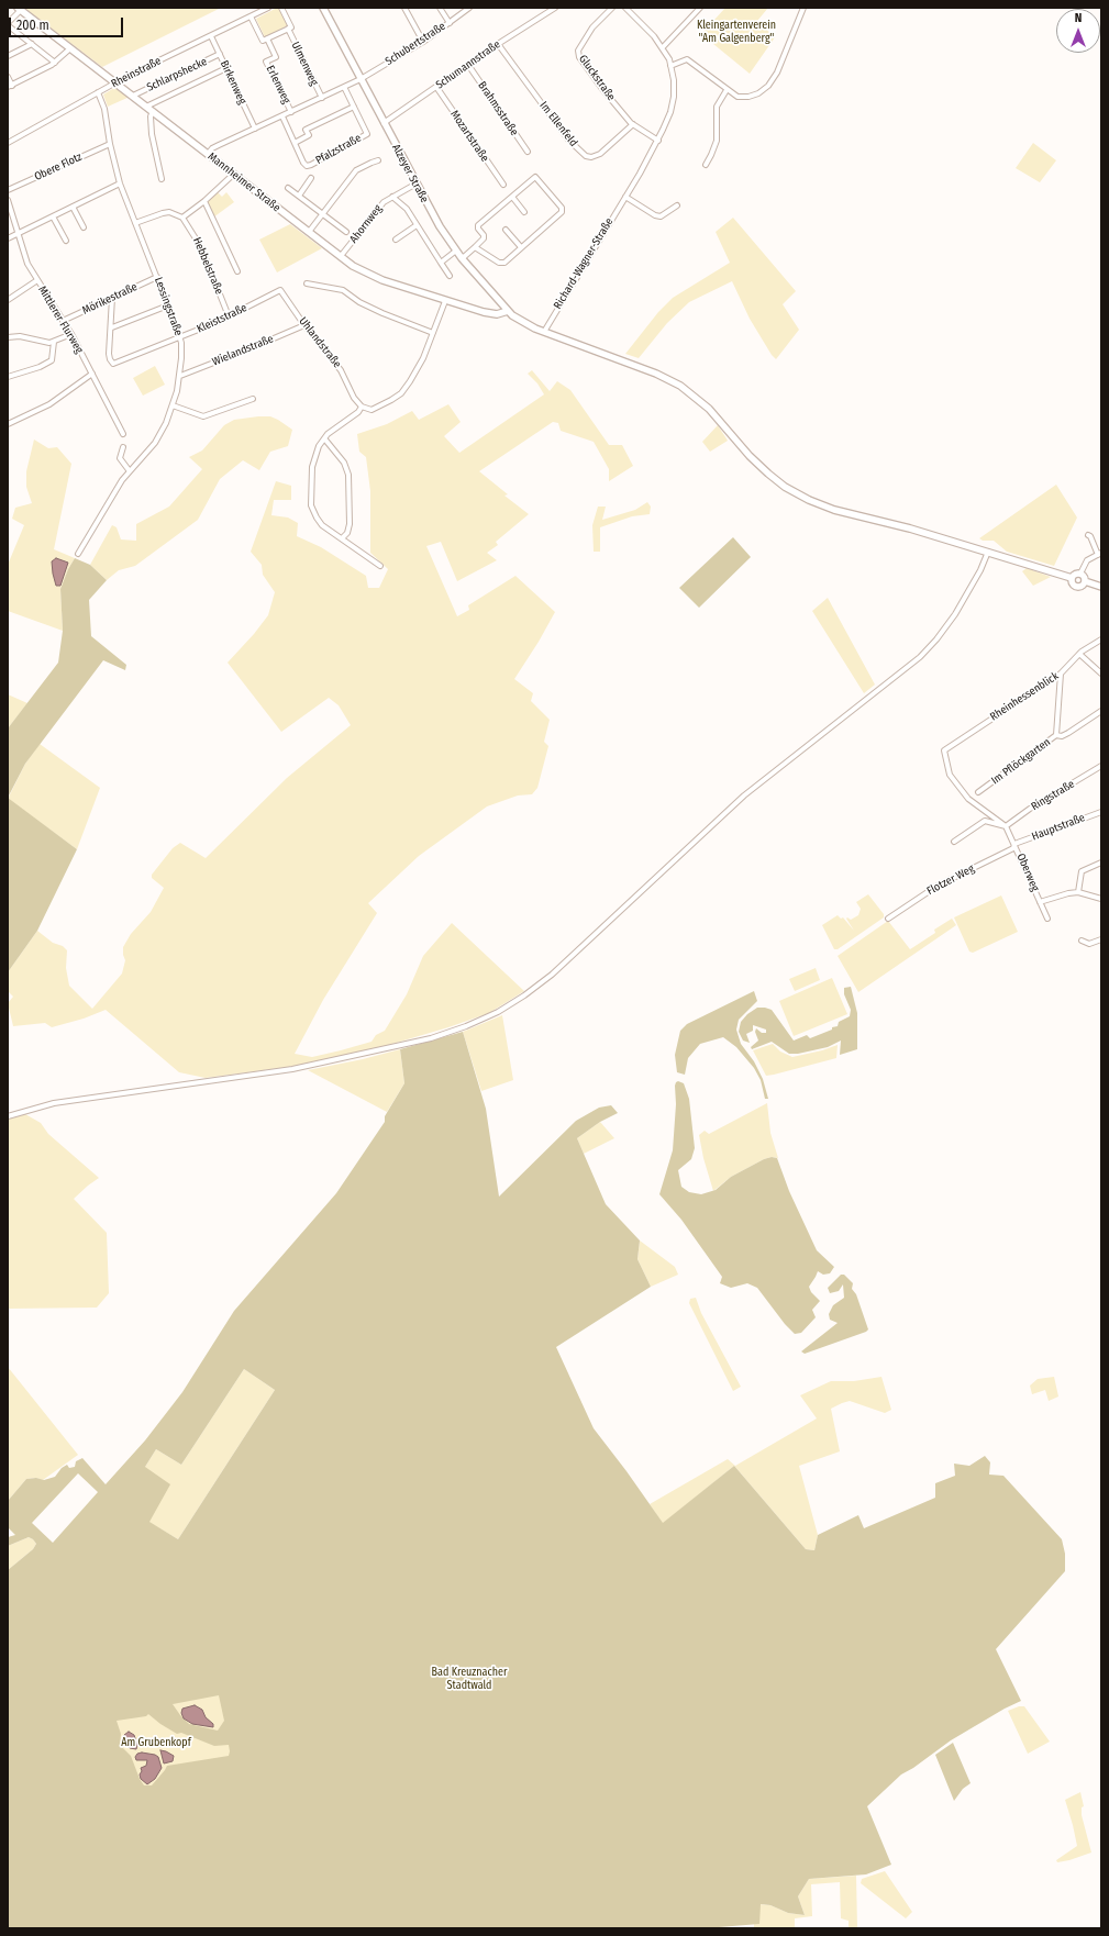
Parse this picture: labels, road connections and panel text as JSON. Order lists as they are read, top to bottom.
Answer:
{
  "streets": {
    "main road": ["Alzeyer Straße", "Mannheimer Straße"],
    "street": [
      "Schubertstraße",
      "Ulmenweg",
      "Schumannstraße",
      "Rheinstraße",
      "Schlarpshecke",
      "Gluckstraße",
      "Birkenweg",
      "Erlenweg",
      "Brahmsstraße",
      "Im Ellenfeld",
      "Mozartstraße",
      "Pfalzstraße",
      "Obere Flotz",
      "Ahornweg",
      "Richard-Wagner-Straße",
      "Hebbelstraße",
      "Mörikestraße",
      "Lessingstraße",
      "Kleiststraße",
      "Mittlerer Flurweg",
      "Uhlandstraße",
      "Wielandstraße",
      "Rheinhessenblick",
      "Im Pflöckgarten",
      "Ringstraße",
      "Hauptstraße",
      "Oberweg",
      "Flotzer Weg"
    ]
  },
  "crossings": [
    ["Schubertstraße", "Alzeyer Straße"],
    ["Schumannstraße", "Brahmsstraße"],
    ["Schumannstraße", "Im Ellenfeld"],
    ["Schumannstraße", "Mozartstraße"],
    ["Schumannstraße", "Alzeyer Straße"],
    ["Rheinstraße", "Birkenweg"],
    ["Rheinstraße", "Mannheimer Straße"],
    ["Rheinstraße", "Lessingstraße"],
    ["Schlarpshecke", "Birkenweg"],
    ["Schlarpshecke", "Mannheimer Straße"],
    ["Gluckstraße", "Im Ellenfeld"],
    ["Gluckstraße", "Richard-Wagner-Straße"],
    ["Obere Flotz", "Lessingstraße"],
    ["Alzeyer Straße", "Mannheimer Straße"],
    ["Alzeyer Straße", "Ahornweg"],
    ["Alzeyer Straße", "Richard-Wagner-Straße"],
    ["Mannheimer Straße", "Ahornweg"],
    ["Hebbelstraße", "Kleiststraße"],
    ["Mörikestraße", "Lessingstraße"],
    ["Mörikestraße", "Mittlerer Flurweg"],
    ["Lessingstraße", "Kleiststraße"],
    ["Lessingstraße", "Wielandstraße"],
    ["Kleiststraße", "Uhlandstraße"],
    ["Uhlandstraße", "Wielandstraße"],
    ["Rheinhessenblick", "Im Pflöckgarten"],
    ["Rheinhessenblick", "Oberweg"],
    ["Ringstraße", "Oberweg"],
    ["Hauptstraße", "Oberweg"],
    ["Hauptstraße", "Flotzer Weg"],
    ["Oberweg", "Flotzer Weg"]
  ],
  "parks": ["Kleingartenverein \"Am Galgenberg\"", "Bad Kreuznacher Stadtwald", "Am Grubenkopf"],
  "scale_bar": "200 m",
  "north": "top"
}
